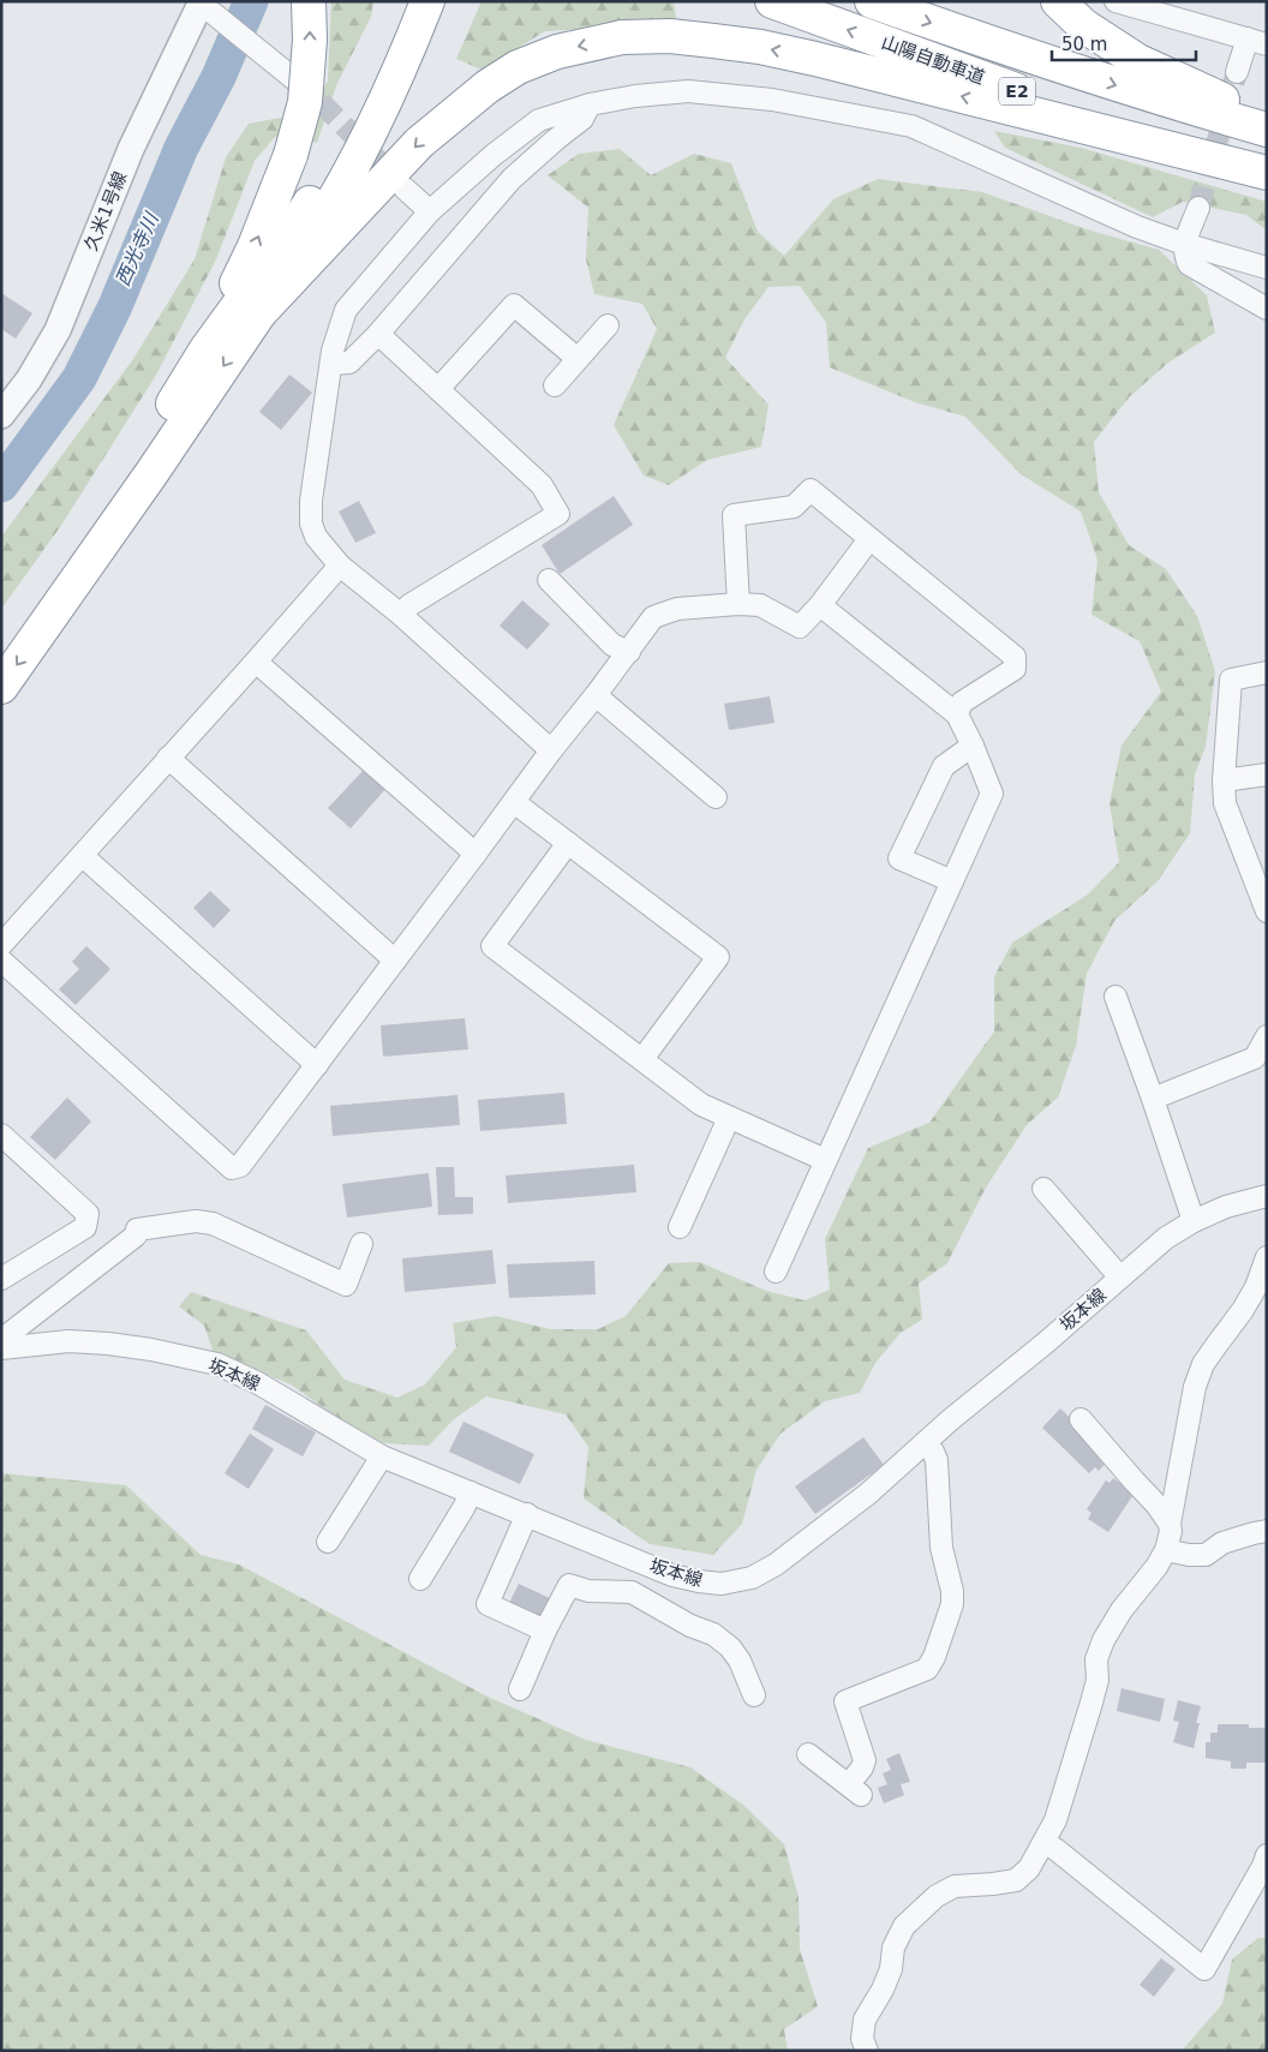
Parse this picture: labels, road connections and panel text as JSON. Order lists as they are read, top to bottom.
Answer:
{
  "streets": {
    "highway": ["山陽自動車道", "E2"],
    "street": ["久米1号線", "坂本線"]
  },
  "water": ["西光寺川"],
  "scale_bar": "50 m"
}
